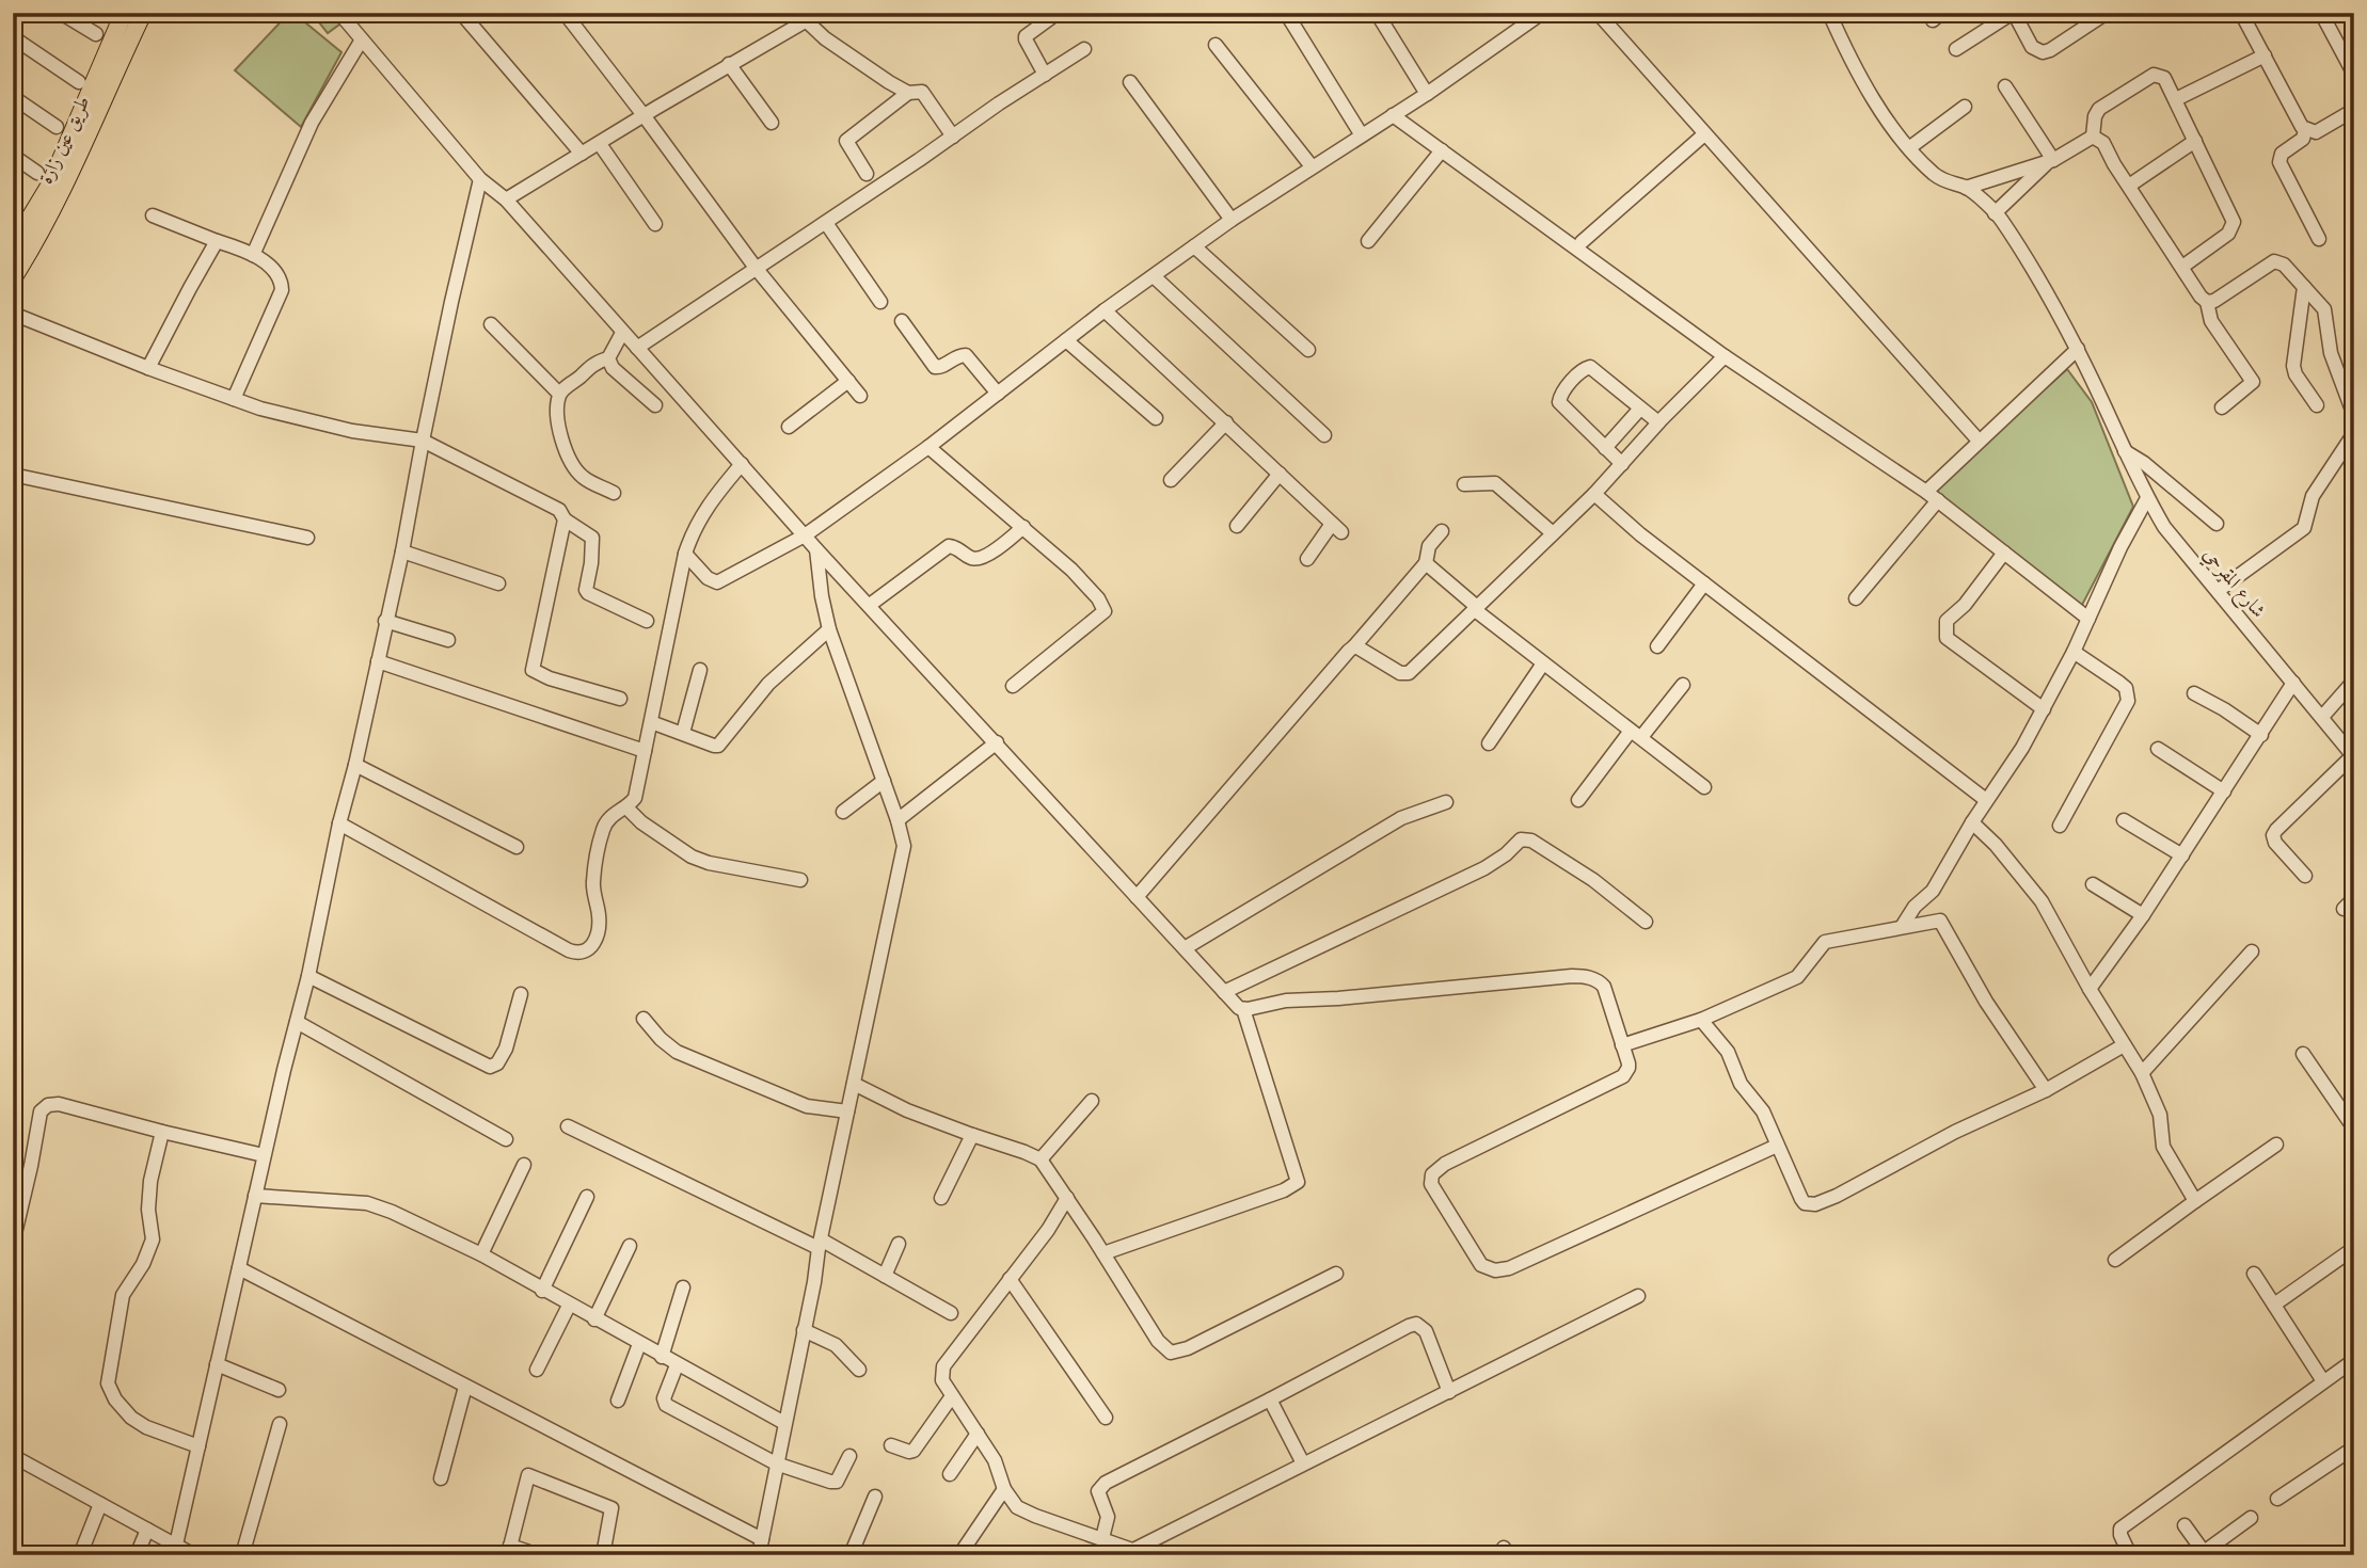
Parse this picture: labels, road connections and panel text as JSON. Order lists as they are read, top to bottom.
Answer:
{
  "streets": {
    "main road": ["طريق عين زارة"],
    "street": ["شارع المقرحي"]
  }
}
